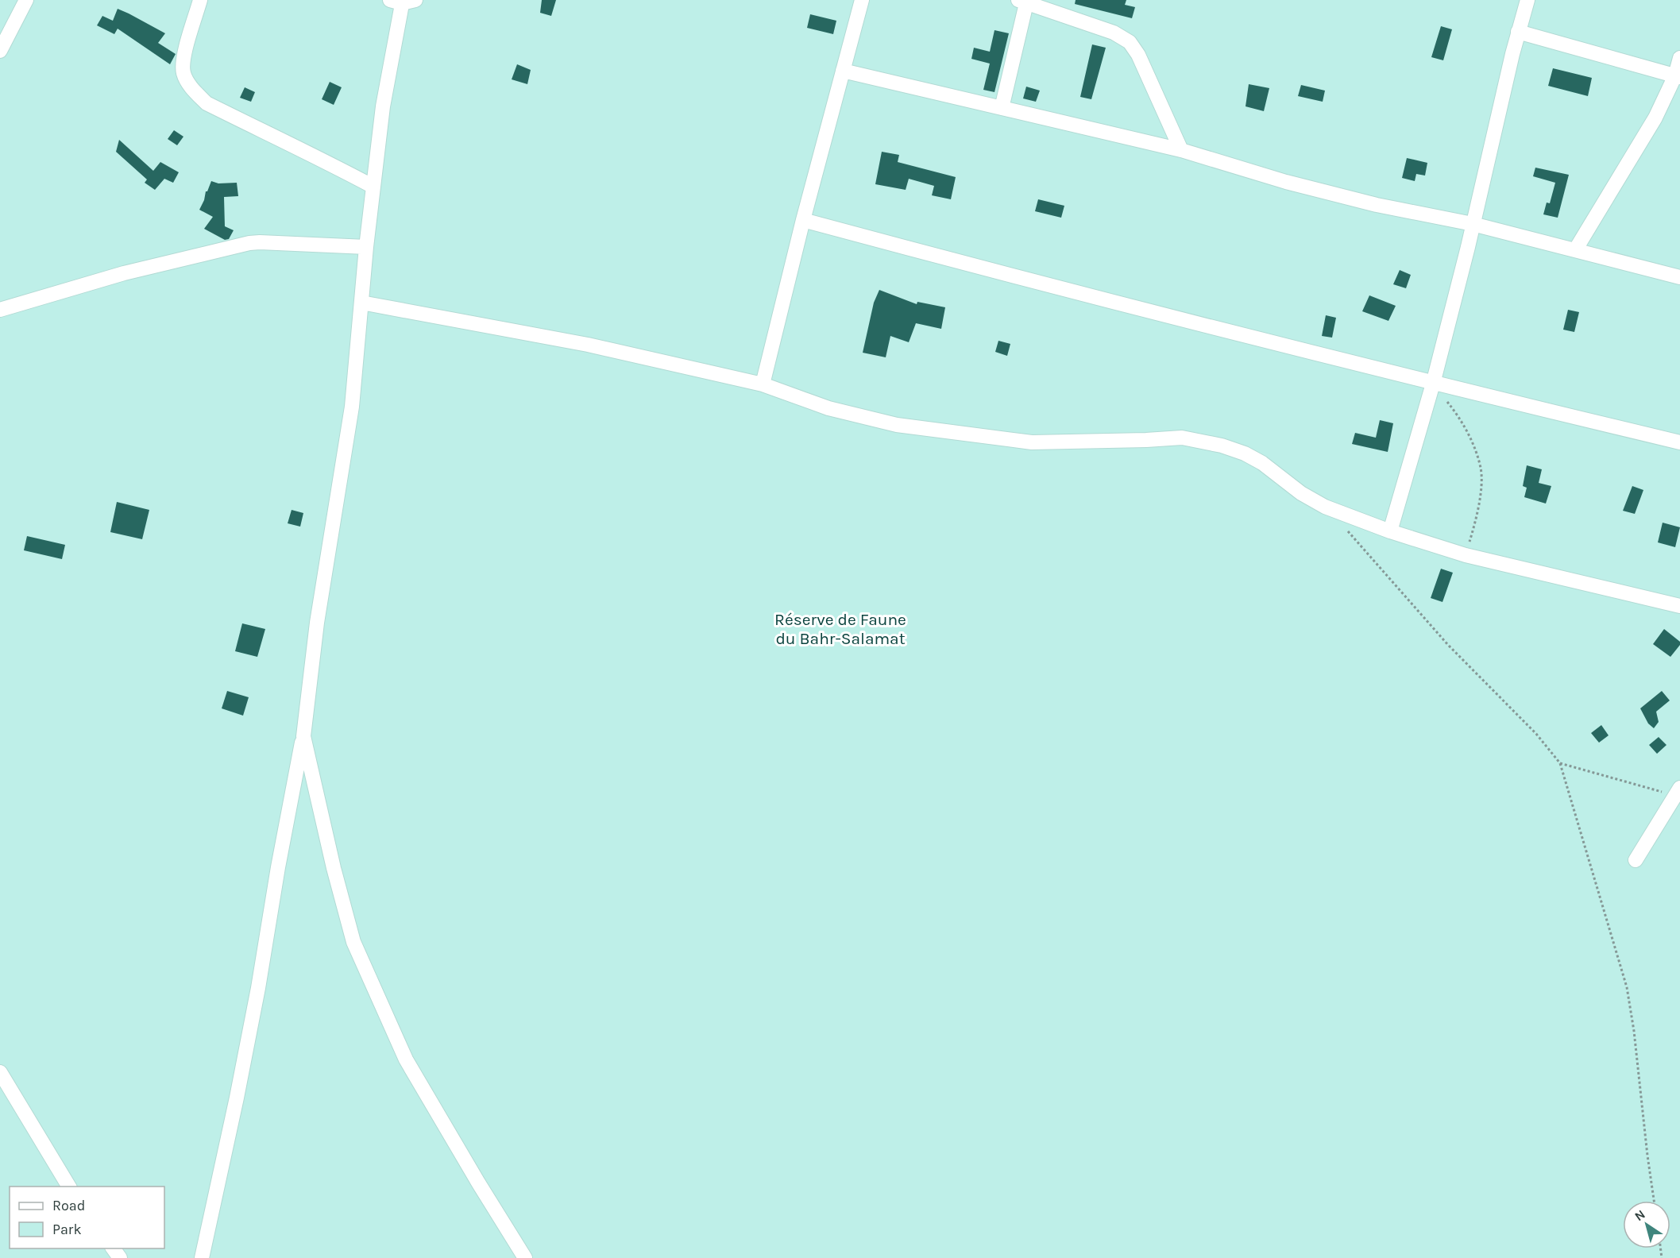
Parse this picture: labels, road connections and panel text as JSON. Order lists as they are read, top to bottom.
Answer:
{
  "parks": ["Réserve de Faune du Bahr-Salamat"],
  "legend": ["Road", "Park"],
  "north": "top left"
}
